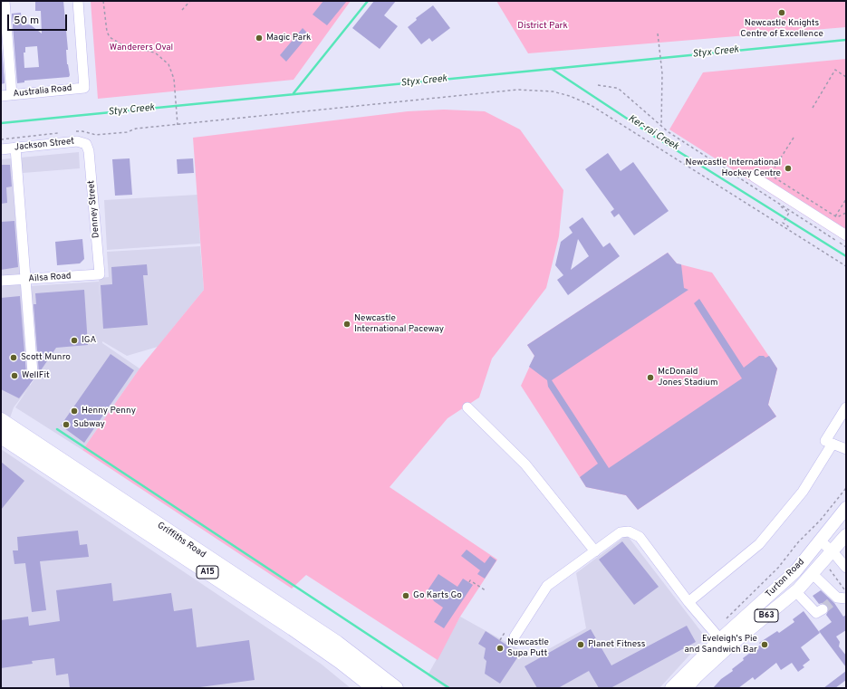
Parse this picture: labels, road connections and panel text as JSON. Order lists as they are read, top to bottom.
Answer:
{
  "streets": {
    "highway": ["Griffiths Road", "A15"],
    "main road": ["Turton Road", "B63"],
    "street": [
      "Australia Road",
      "Jackson Street",
      "Denney Street",
      "Ailsa Road"
    ]
  },
  "crossings": [
    ["Jackson Street", "Denney Street"],
    ["Denney Street", "Ailsa Road"]
  ],
  "water": ["Styx Creek", "Ker-rai Creek"],
  "parks": ["District Park", "Wanderers Oval"],
  "places": [
    "Newcastle Knights Centre of Excellence",
    "Magic Park",
    "Newcastle International Hockey Centre",
    "Newcastle International Paceway",
    "IGA",
    "Scott Munro",
    "WellFit",
    "McDonald Jones Stadium",
    "Henny Penny",
    "Subway",
    "Go Karts Go",
    "Planet Fitness",
    "Eveleigh's Pie and Sandwich Bar",
    "Newcastle Supa Putt"
  ],
  "scale_bar": "50 m"
}
